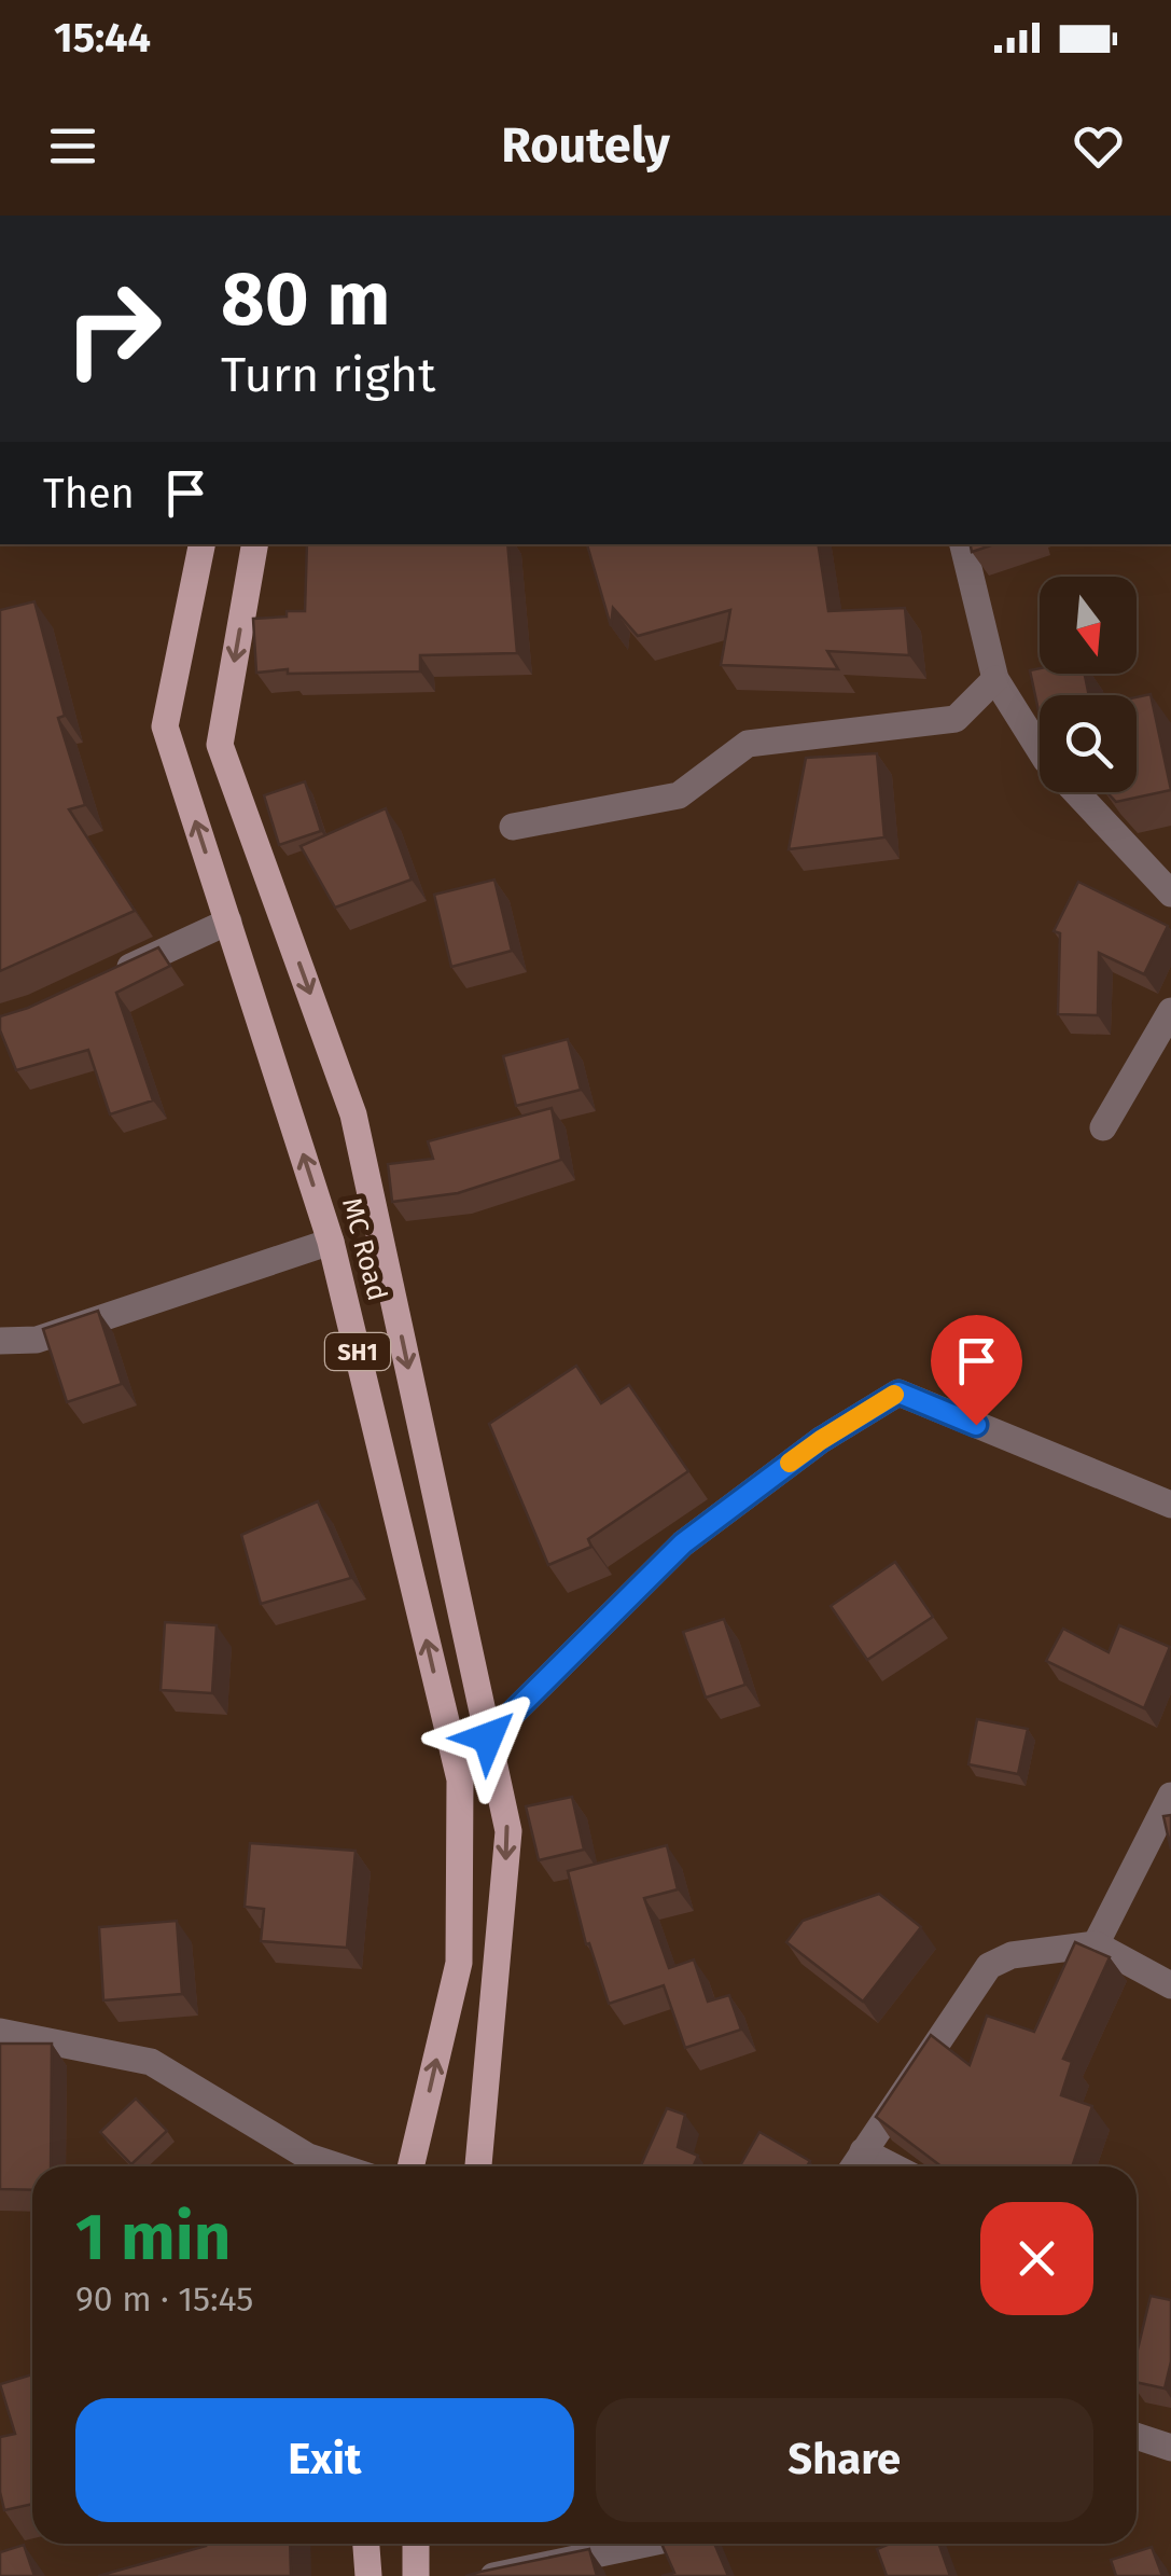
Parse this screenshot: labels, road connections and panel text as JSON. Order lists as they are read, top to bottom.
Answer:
{
  "streets": {
    "main road": ["MC Road", "SH1"]
  },
  "north": "bottom",
  "page": {
    "status": "15:44",
    "header": "Routely",
    "turn": ["80 m", "Turn right"],
    "then": "Then",
    "heading": ["1 min", "90 m · 15:45"],
    "buttons": ["Exit", "Share"]
  }
}
